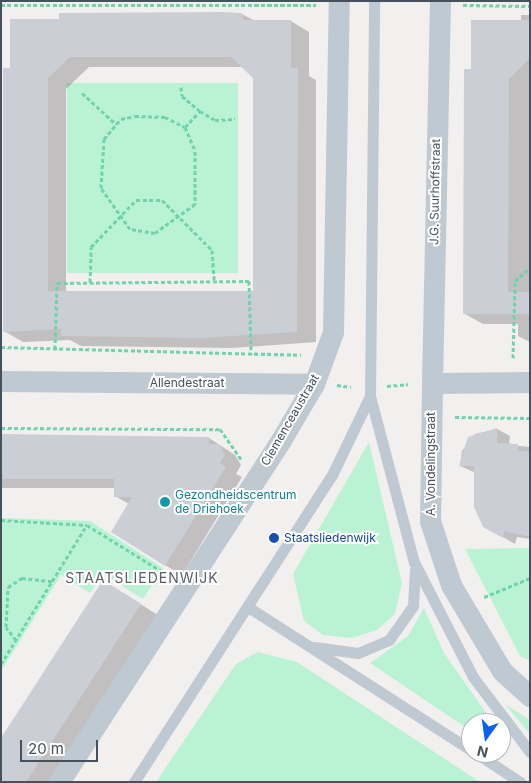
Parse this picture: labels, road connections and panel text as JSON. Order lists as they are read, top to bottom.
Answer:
{
  "streets": {
    "street": [
      "J.G. Suurhoffstraat",
      "Allendestraat",
      "Clemenceaustraat",
      "A. Vondelingstraat"
    ]
  },
  "crossings": [
    ["J.G. Suurhoffstraat", "A. Vondelingstraat"],
    ["Allendestraat", "Clemenceaustraat"]
  ],
  "districts": ["STAATSLIEDENWIJK"],
  "places": ["Gezondheidscentrum de Driehoek", "Staatsliedenwijk"],
  "scale_bar": "20 m",
  "north": "bottom"
}
